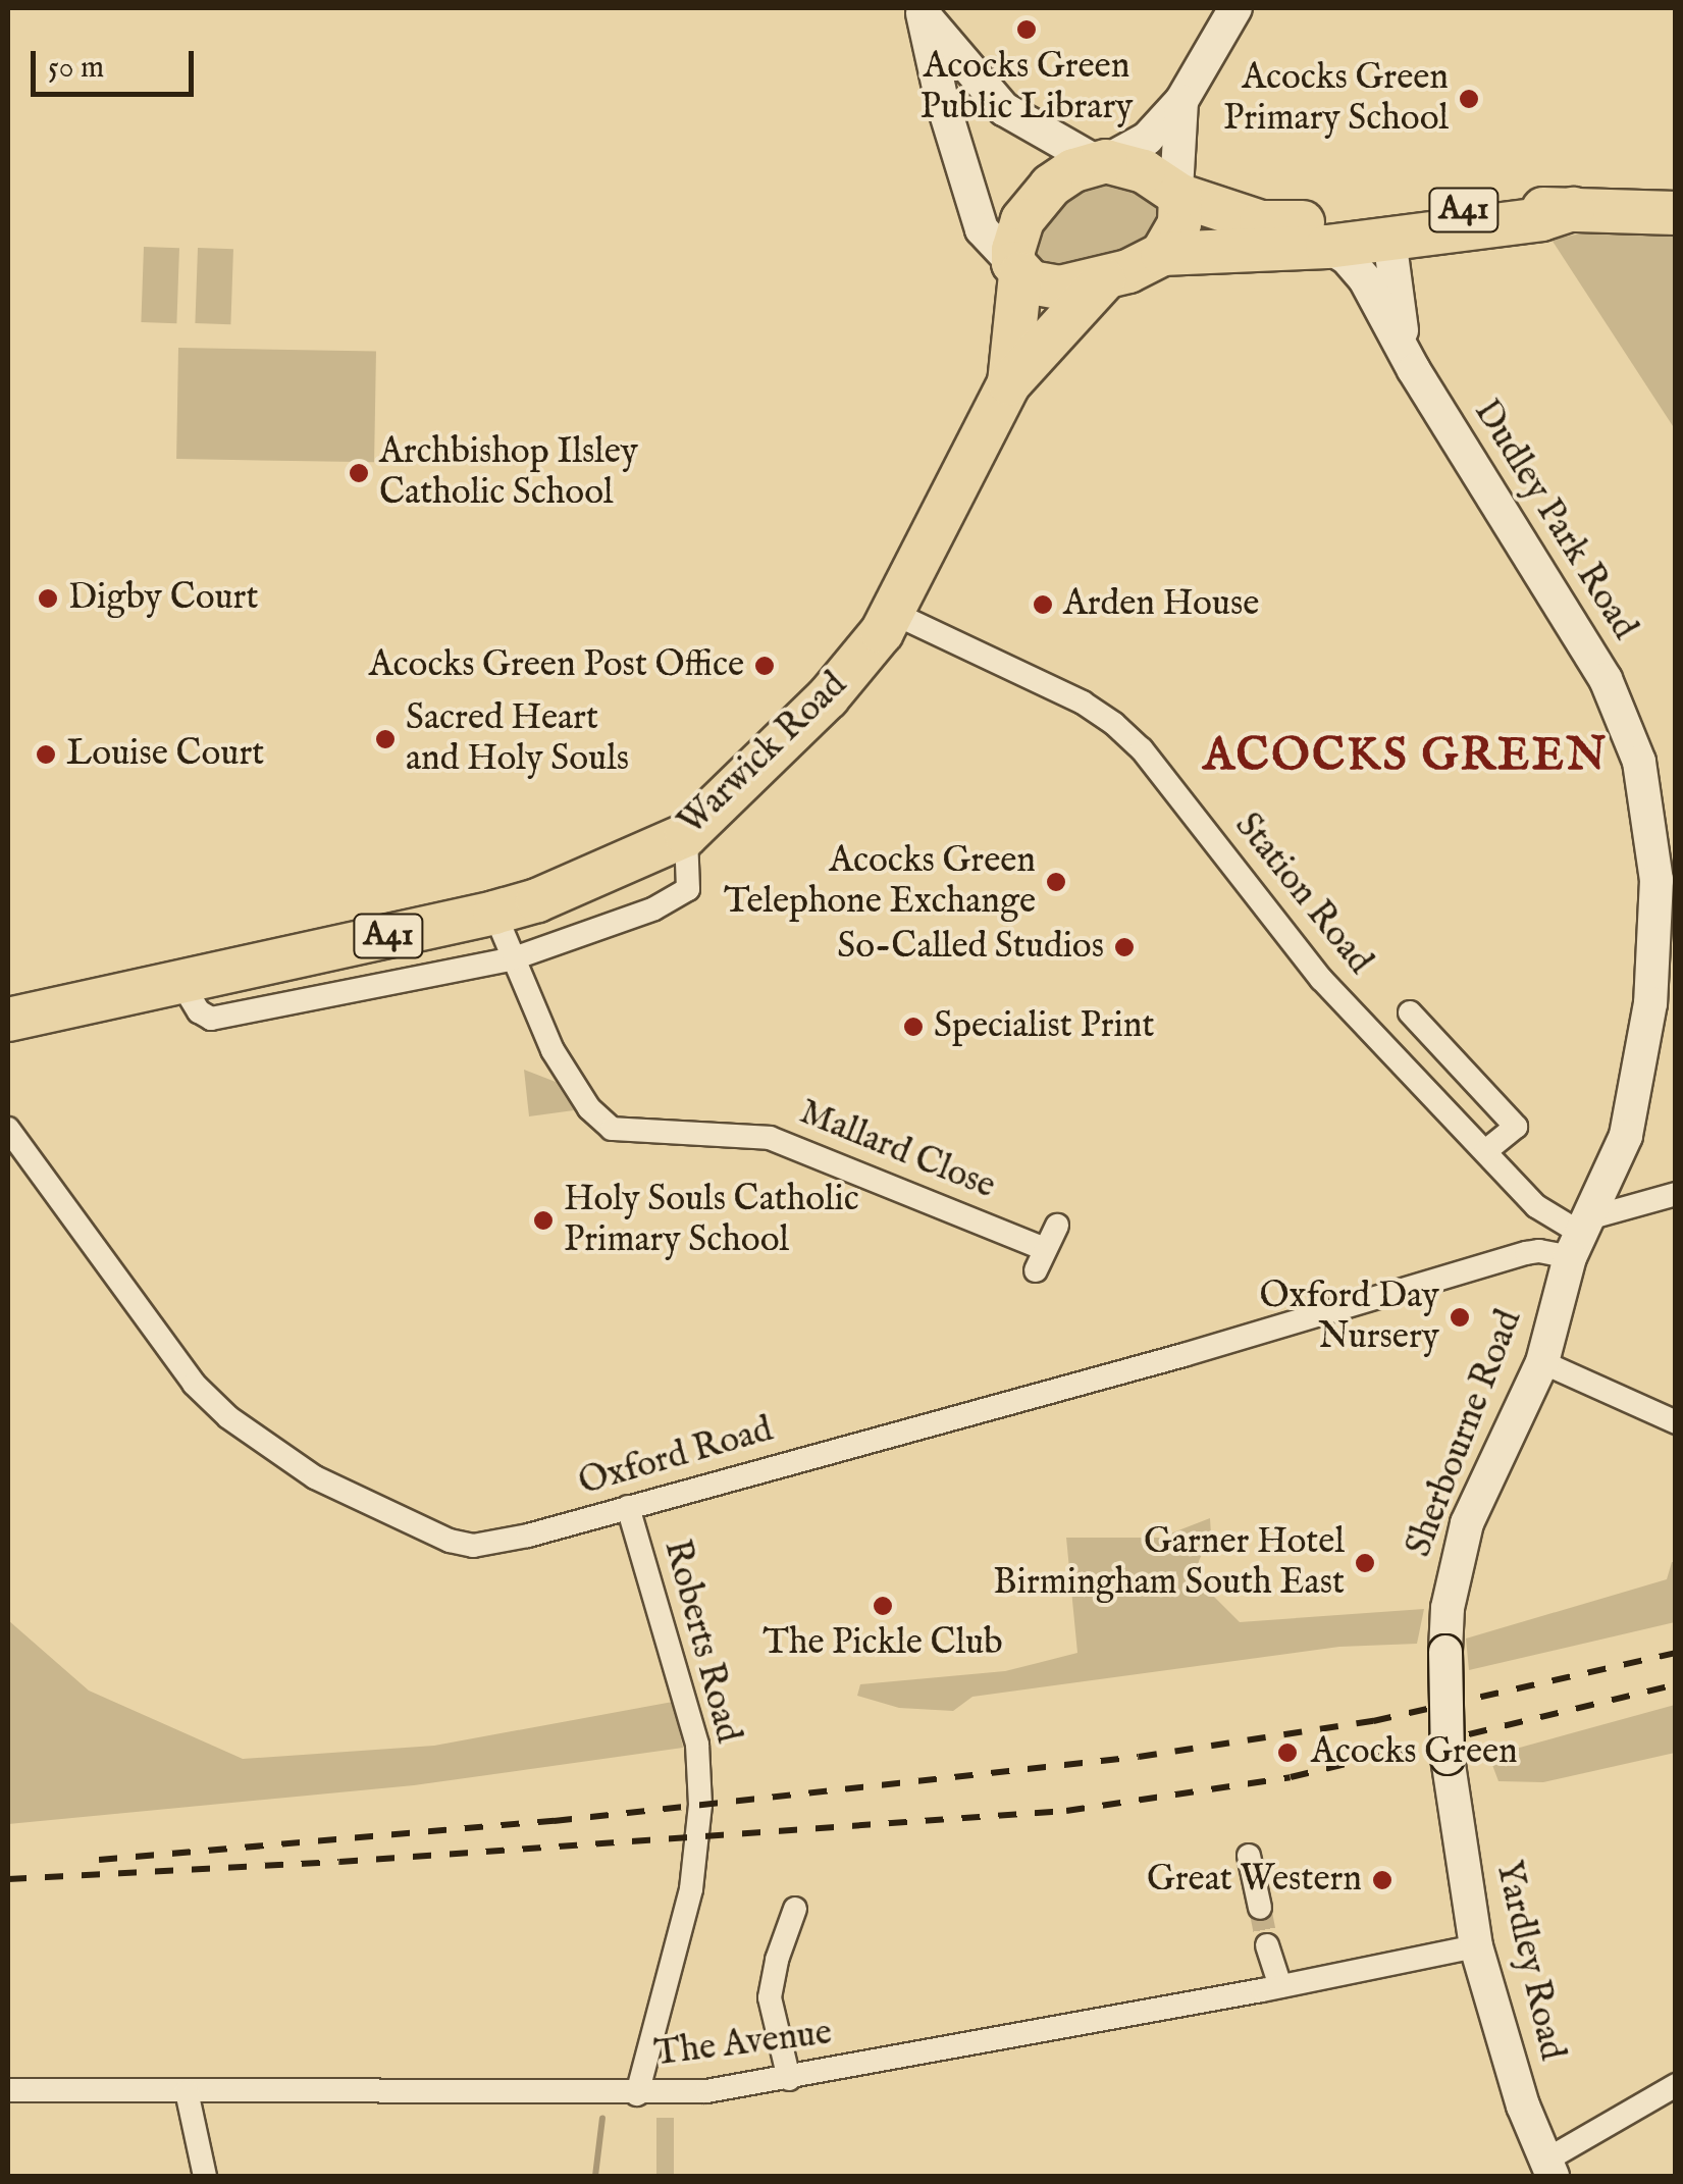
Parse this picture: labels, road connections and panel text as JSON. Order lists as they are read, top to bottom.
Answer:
{
  "streets": {
    "highway": ["A41", "Warwick Road"],
    "main road": ["Dudley Park Road", "Sherbourne Road", "Yardley Road"],
    "street": [
      "Station Road",
      "Mallard Close",
      "Oxford Road",
      "Roberts Road",
      "The Avenue"
    ]
  },
  "crossings": [
    ["Dudley Park Road", "Warwick Road"],
    ["Dudley Park Road", "Station Road"],
    ["Dudley Park Road", "Sherbourne Road"],
    ["Dudley Park Road", "Oxford Road"],
    ["Warwick Road", "Station Road"],
    ["Warwick Road", "Mallard Close"],
    ["Station Road", "Sherbourne Road"],
    ["Station Road", "Oxford Road"],
    ["Sherbourne Road", "Oxford Road"],
    ["Sherbourne Road", "Yardley Road"],
    ["Oxford Road", "Roberts Road"],
    ["Roberts Road", "The Avenue"],
    ["Yardley Road", "The Avenue"]
  ],
  "districts": ["ACOCKS GREEN"],
  "places": [
    "Acocks Green Public Library",
    "Acocks Green Primary School",
    "Archbishop Ilsley Catholic School",
    "Digby Court",
    "Arden House",
    "Acocks Green Post Office",
    "Sacred Heart and Holy Souls",
    "Louise Court",
    "Acocks Green Telephone Exchange",
    "So-Called Studios",
    "Specialist Print",
    "Holy Souls Catholic Primary School",
    "Oxford Day Nursery",
    "Garner Hotel Birmingham South East",
    "The Pickle Club",
    "Acocks Green",
    "Great Western"
  ],
  "scale_bar": "50 m"
}
